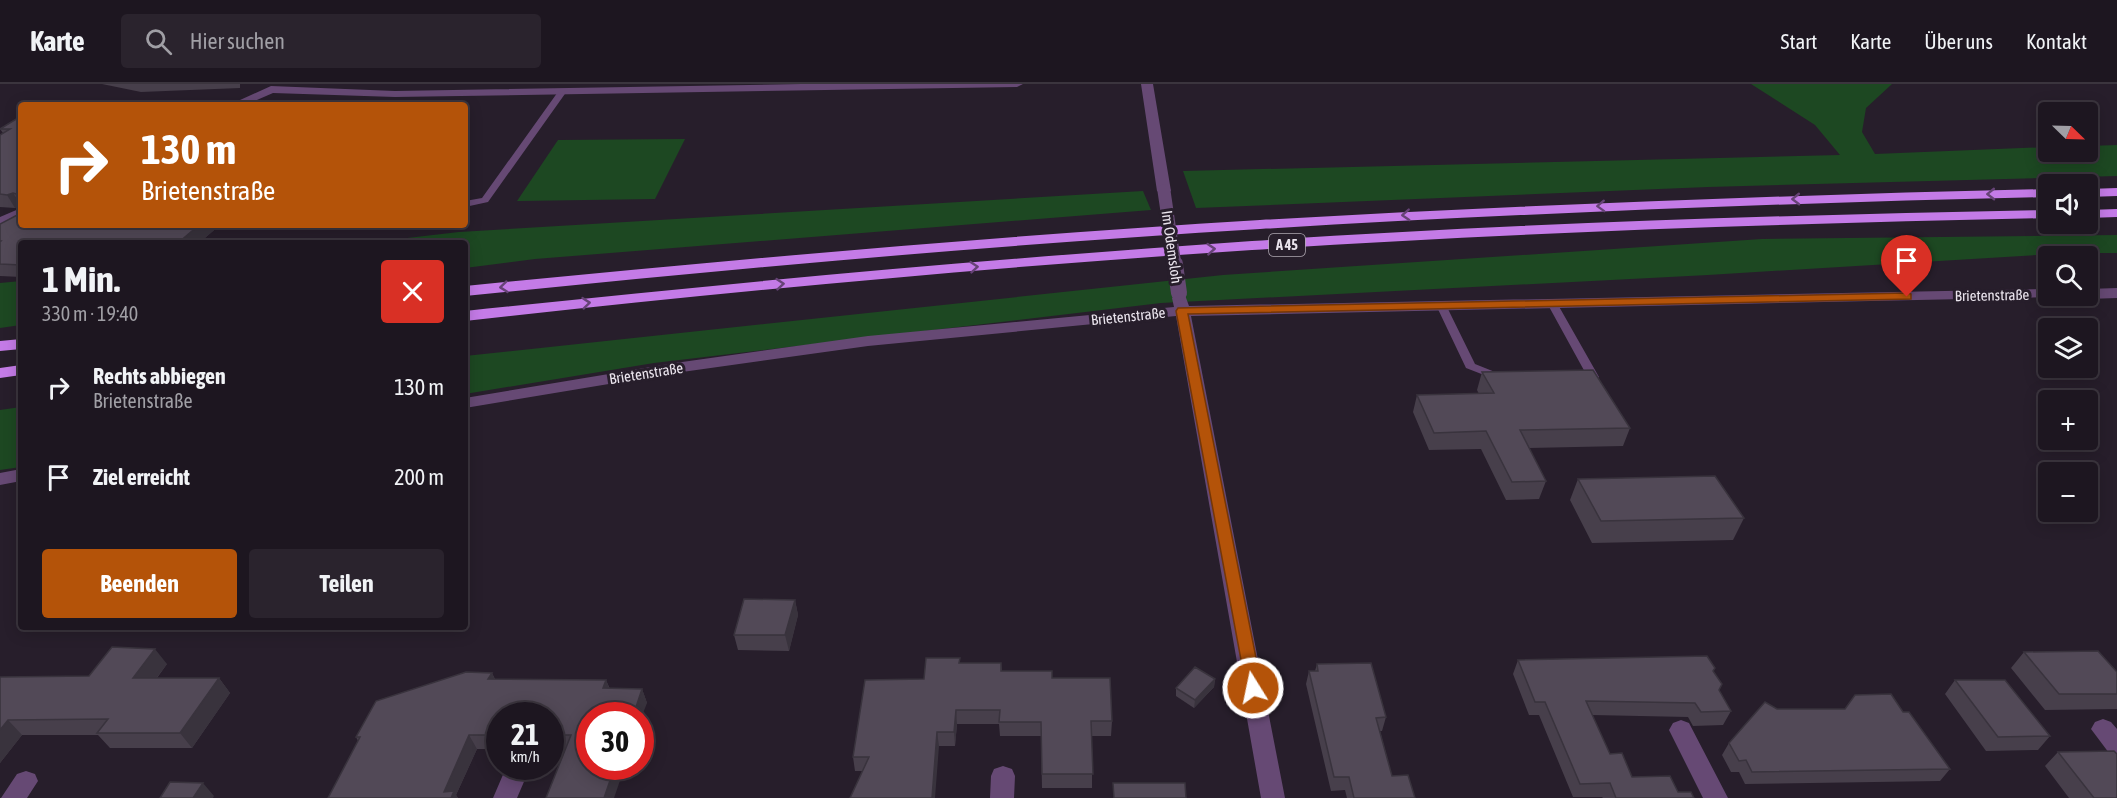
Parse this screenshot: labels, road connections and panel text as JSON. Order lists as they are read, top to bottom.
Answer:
{
  "streets": {
    "highway": ["A 45"],
    "street": ["Im Odemsloh", "Brietenstraße"]
  },
  "crossings": [
    ["Im Odemsloh", "Brietenstraße"]
  ],
  "north": "bottom right",
  "page": {
    "header": "Karte",
    "search": "Hier suchen",
    "nav": [
      "Start",
      "Karte",
      "Über uns",
      "Kontakt"
    ],
    "map_buttons": ["+", "−"],
    "turn": ["130 m", "Brietenstraße"],
    "heading": ["1 Min.", "330 m · 19:40"],
    "list": [
      {
        "name": "Rechts abbiegen",
        "note": "Brietenstraße",
        "value": "130 m"
      },
      {
        "name": "Ziel erreicht",
        "value": "200 m"
      }
    ],
    "buttons": ["Beenden", "Teilen"],
    "speed": "21 km/h",
    "limit": "30"
  }
}
